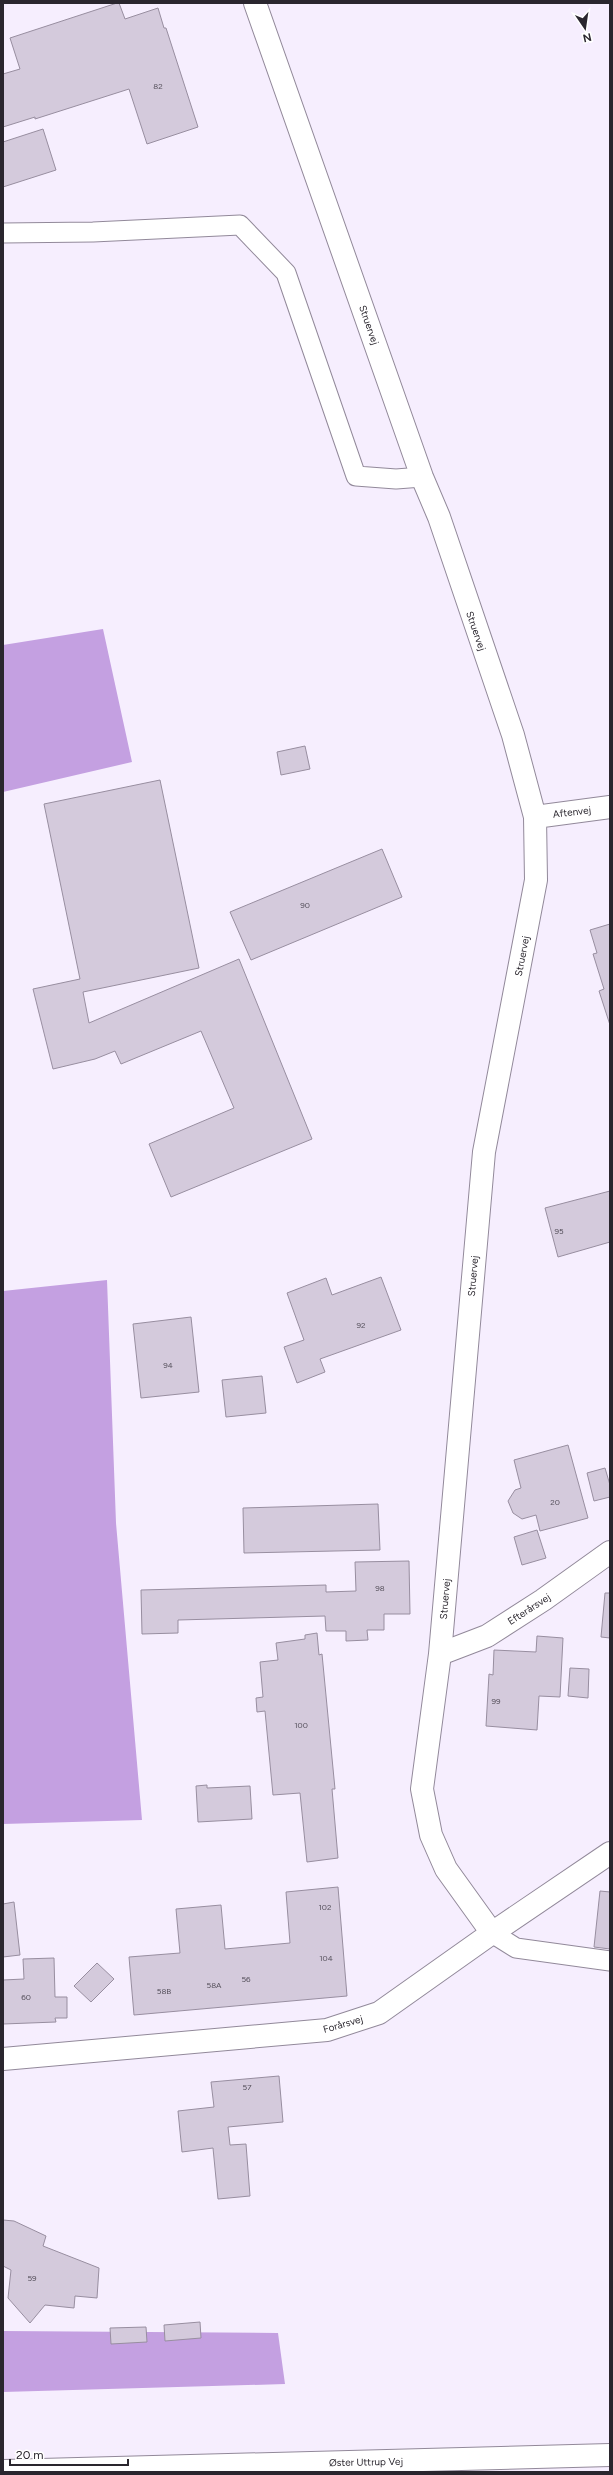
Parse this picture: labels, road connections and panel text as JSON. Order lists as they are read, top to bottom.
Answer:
{
  "streets": {
    "street": [
      "Struervej",
      "Aftenvej",
      "Efterårsvej",
      "Forårsvej",
      "Øster Uttrup Vej"
    ]
  },
  "crossings": [
    ["Struervej", "Aftenvej"],
    ["Struervej", "Efterårsvej"],
    ["Struervej", "Forårsvej"]
  ],
  "house_numbers": [
    "82",
    "90",
    "95",
    "92",
    "94",
    "20",
    "98",
    "99",
    "100",
    "102",
    "104",
    "56",
    "58A",
    "58B",
    "60",
    "57",
    "59"
  ],
  "scale_bar": "20 m",
  "north": "bottom"
}
